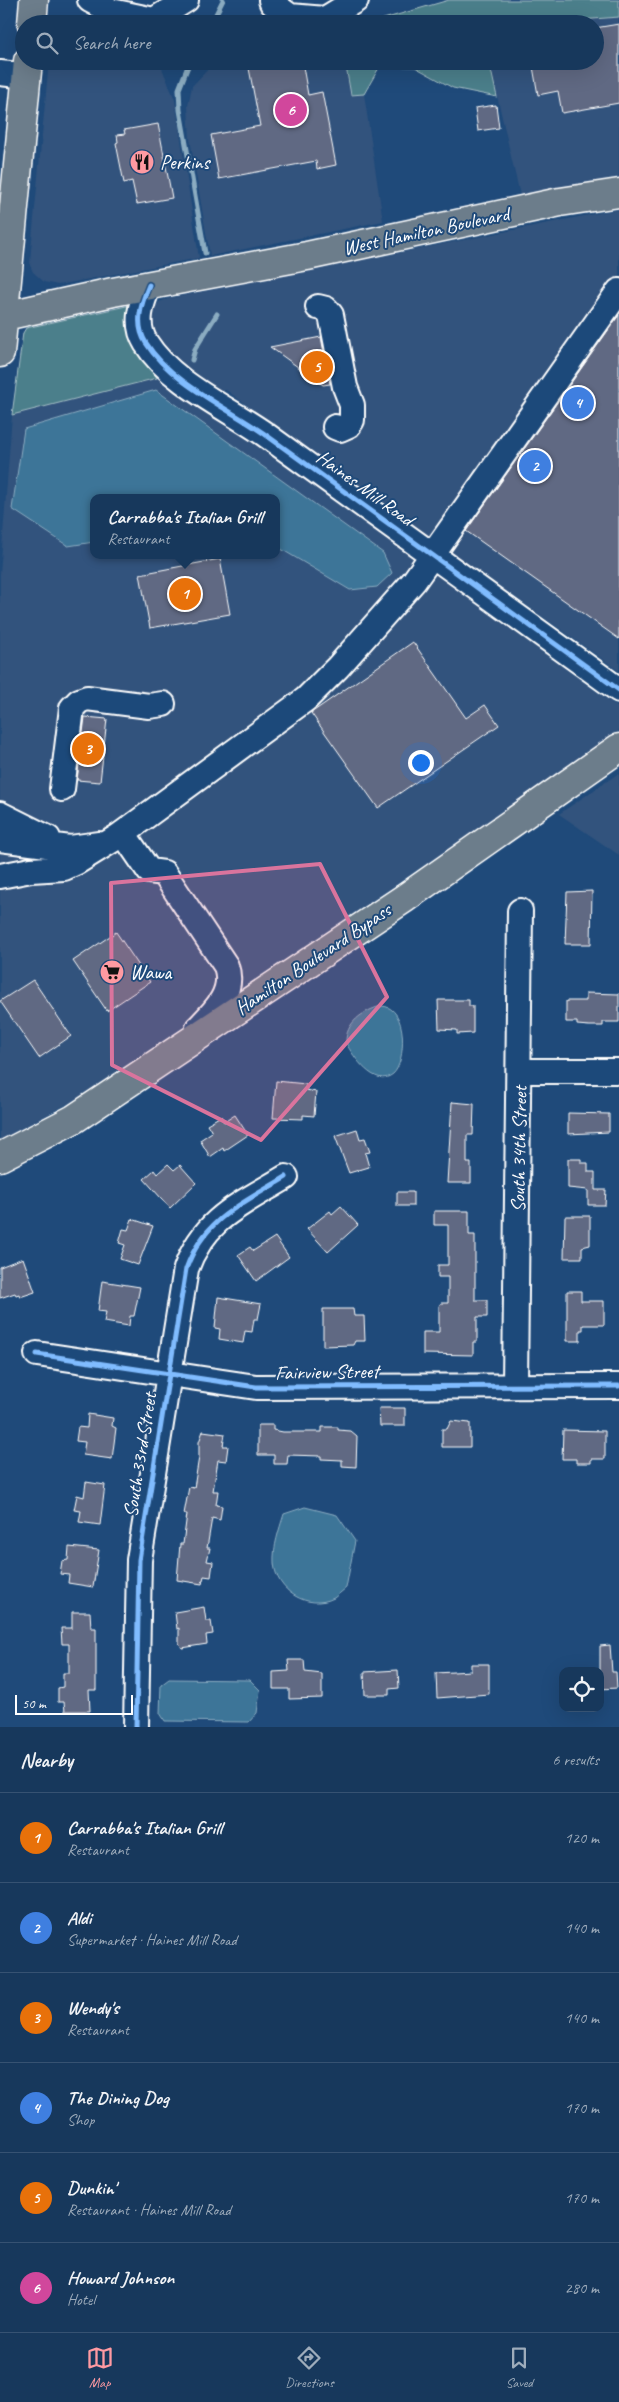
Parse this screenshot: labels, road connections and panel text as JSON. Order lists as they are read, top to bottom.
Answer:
{
  "streets": {
    "main road": ["West Hamilton Boulevard", "Hamilton Boulevard Bypass"],
    "street": [
      "Haines Mill Road",
      "South 34th Street",
      "Fairview Street",
      "South 33rd Street"
    ]
  },
  "crossings": [
    ["West Hamilton Boulevard", "Haines Mill Road"],
    ["South 34th Street", "Fairview Street"],
    ["Fairview Street", "South 33rd Street"]
  ],
  "places": {
    "restaurant": ["Perkins"],
    "supermarket": ["Wawa"]
  },
  "scale_bar": "50 m",
  "page": {
    "search": "Search here",
    "pins": [
      "6",
      "5",
      "4",
      "2",
      "1",
      "3"
    ],
    "popup": ["Carrabba's Italian Grill", "Restaurant"],
    "scale": "50 m",
    "heading": ["Nearby", "6 results"],
    "list": [
      {
        "mark": "1",
        "name": "Carrabba's Italian Grill",
        "note": "Restaurant",
        "value": "120 m"
      },
      {
        "mark": "2",
        "name": "Aldi",
        "note": "Supermarket · Haines Mill Road",
        "value": "140 m"
      },
      {
        "mark": "3",
        "name": "Wendy's",
        "note": "Restaurant",
        "value": "140 m"
      },
      {
        "mark": "4",
        "name": "The Dining Dog",
        "note": "Shop",
        "value": "170 m"
      },
      {
        "mark": "5",
        "name": "Dunkin'",
        "note": "Restaurant · Haines Mill Road",
        "value": "170 m"
      },
      {
        "mark": "6",
        "name": "Howard Johnson",
        "note": "Hotel",
        "value": "280 m"
      }
    ],
    "nav": ["Map", "Directions", "Saved"]
  }
}
